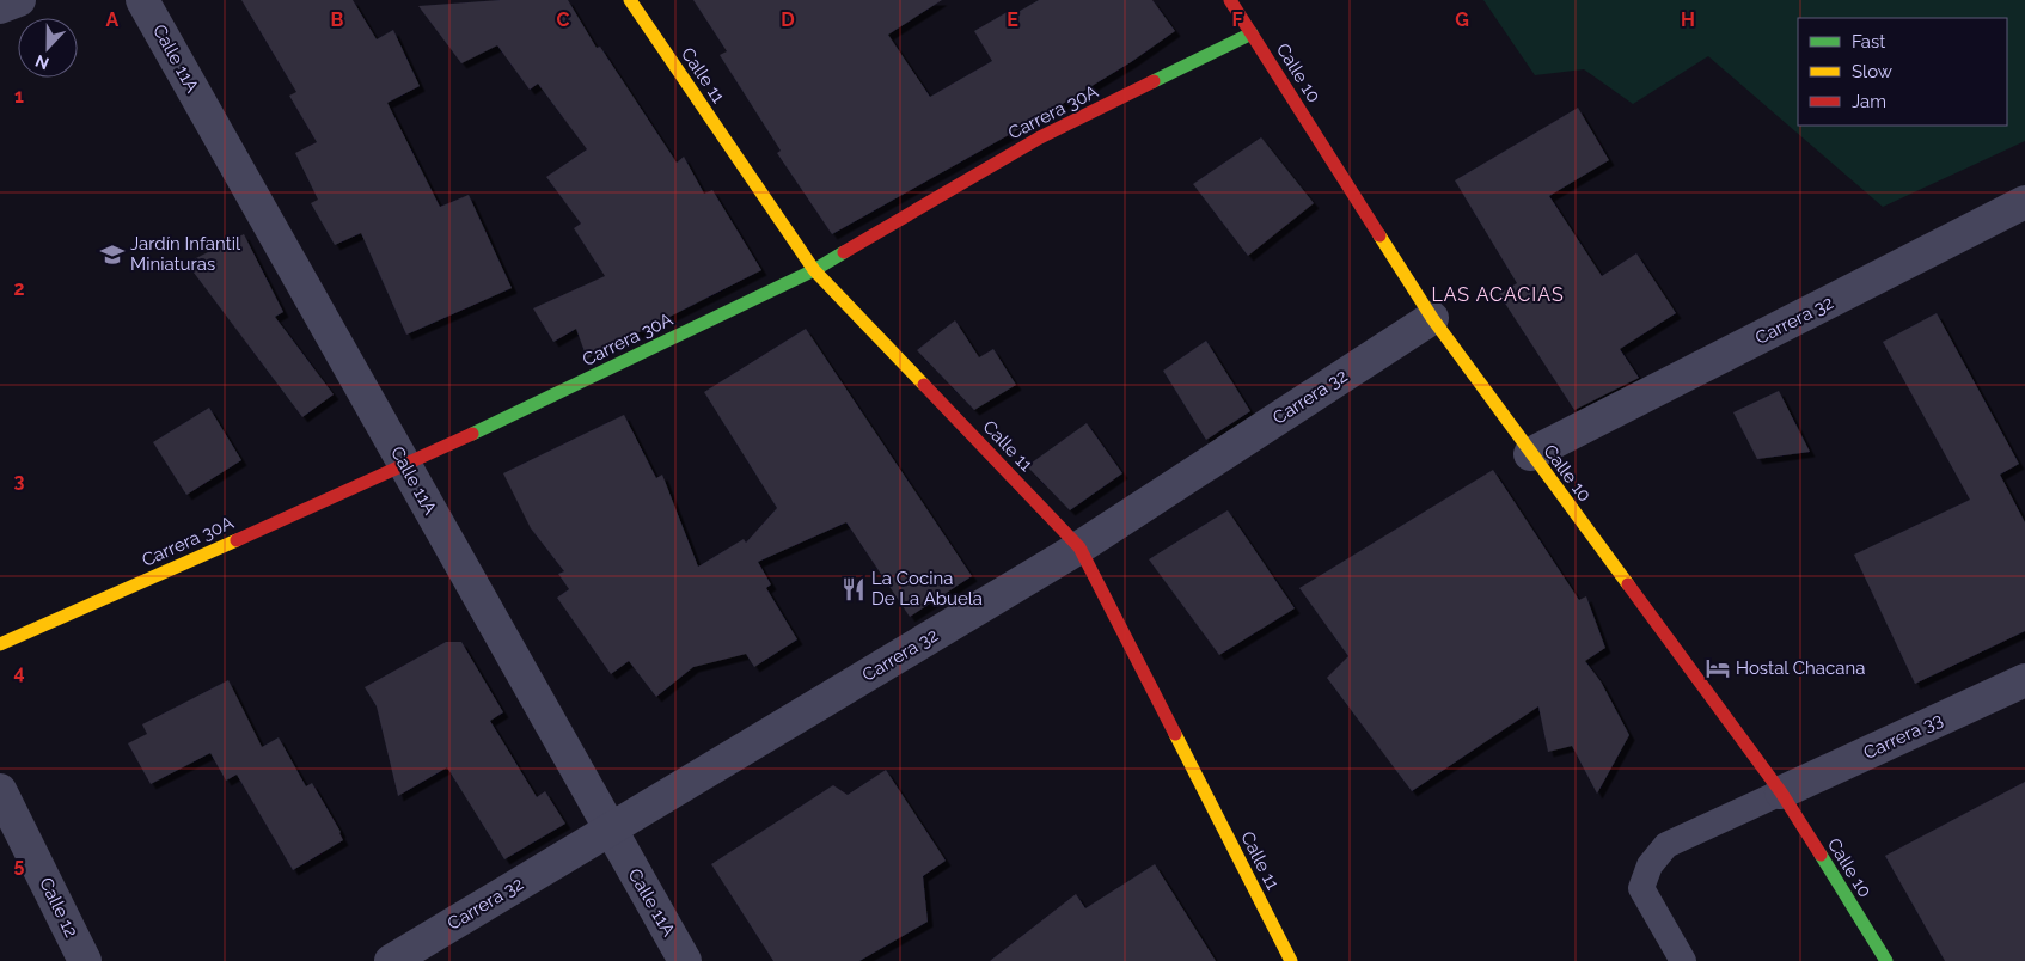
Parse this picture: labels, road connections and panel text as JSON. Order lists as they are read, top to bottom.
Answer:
{
  "streets": {
    "street": [
      "Calle 11A",
      "Calle 10",
      "Calle 11",
      "Carrera 30A",
      "Carrera 32",
      "Carrera 33",
      "Calle 12"
    ]
  },
  "crossings": [
    ["Calle 11A", "Carrera 30A"],
    ["Calle 11A", "Carrera 32"],
    ["Calle 10", "Carrera 30A"],
    ["Calle 10", "Carrera 32"],
    ["Calle 10", "Carrera 33"],
    ["Calle 11", "Carrera 30A"],
    ["Calle 11", "Carrera 32"]
  ],
  "districts": ["LAS ACACIAS"],
  "places": {
    "school or university": ["Jardín Infantil Miniaturas"],
    "restaurant": ["La Cocina De La Abuela"],
    "hotel": ["Hostal Chacana"]
  },
  "legend": ["Fast", "Slow", "Jam"],
  "north": "bottom",
  "grid": {
    "columns": [
      "A",
      "B",
      "C",
      "D",
      "E",
      "F",
      "G",
      "H"
    ],
    "rows": [
      "1",
      "2",
      "3",
      "4",
      "5"
    ]
  }
}
